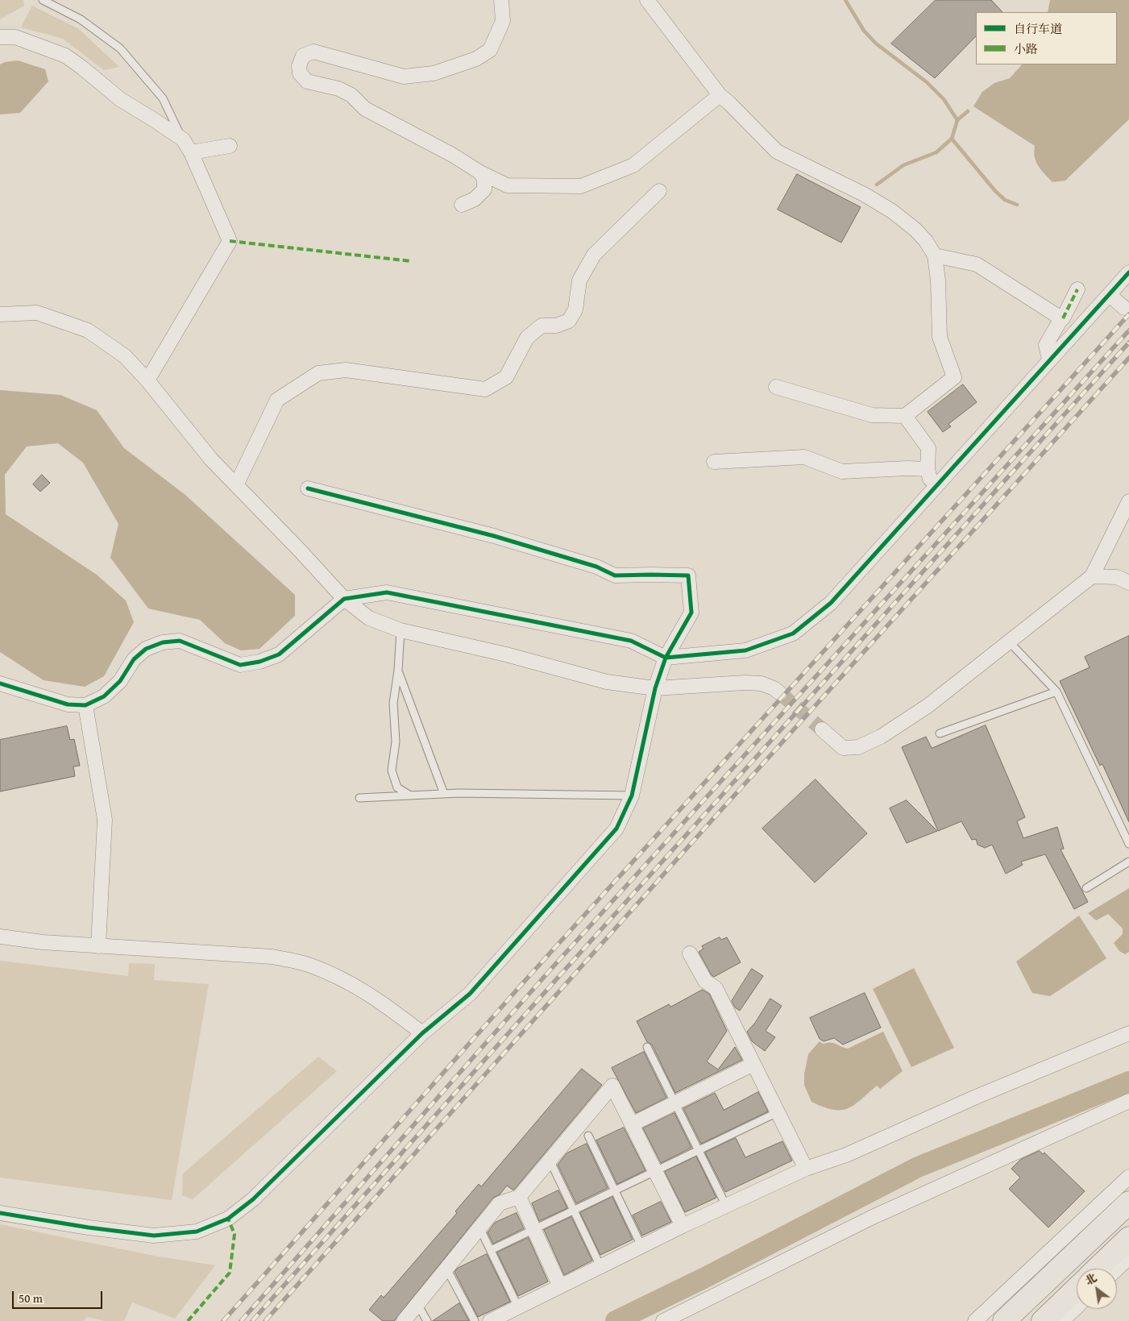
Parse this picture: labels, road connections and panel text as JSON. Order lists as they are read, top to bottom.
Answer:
{
  "legend": ["自行车道", "小路"],
  "scale_bar": "50 m",
  "north": "top left"
}
